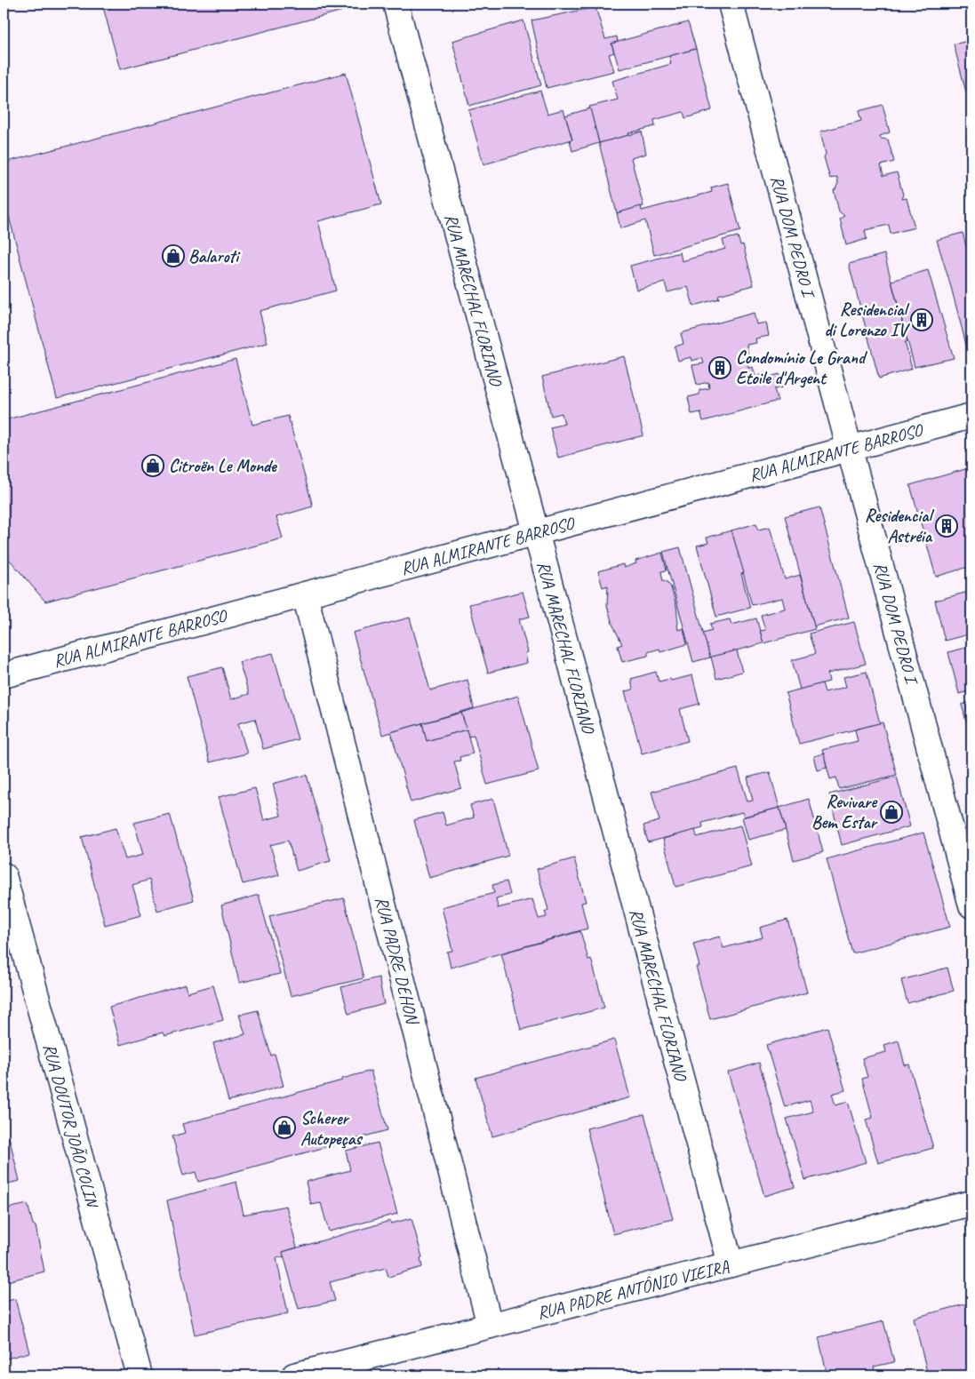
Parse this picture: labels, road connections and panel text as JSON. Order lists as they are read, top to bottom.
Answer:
{
  "streets": {
    "street": [
      "RUA DOM PEDRO I",
      "RUA MARECHAL FLORIANO",
      "RUA ALMIRANTE BARROSO",
      "RUA PADRE DEHON",
      "RUA DOUTOR JOÃO COLIN",
      "RUA PADRE ANTÔNIO VIEIRA"
    ]
  },
  "crossings": [
    ["RUA DOM PEDRO I", "RUA ALMIRANTE BARROSO"],
    ["RUA MARECHAL FLORIANO", "RUA ALMIRANTE BARROSO"],
    ["RUA MARECHAL FLORIANO", "RUA PADRE ANTÔNIO VIEIRA"],
    ["RUA ALMIRANTE BARROSO", "RUA PADRE DEHON"],
    ["RUA PADRE DEHON", "RUA PADRE ANTÔNIO VIEIRA"]
  ],
  "places": {
    "shop": [
      "Balaroti",
      "Citroën Le Monde",
      "Revivare Bem Estar",
      "Scherer Autopeças"
    ],
    "building": ["Residencial di Lorenzo IV", "Condomínio Le Grand Etoile d'Argent", "Residencial Astréia"]
  }
}
